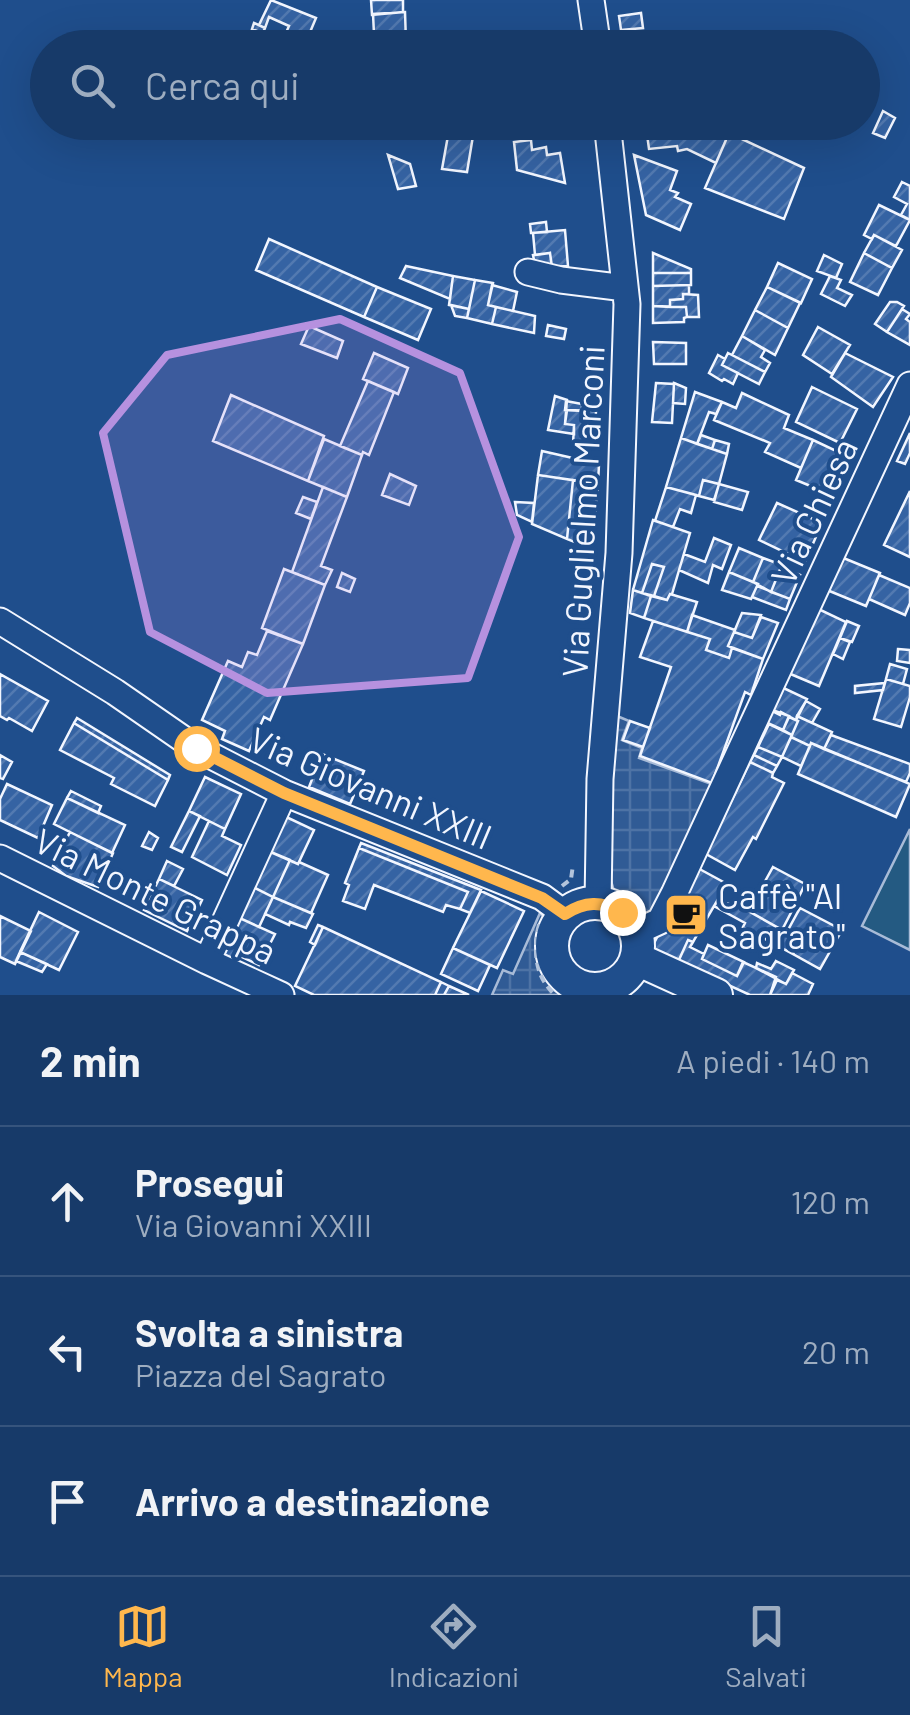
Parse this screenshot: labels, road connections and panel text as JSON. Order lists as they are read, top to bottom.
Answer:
{
  "streets": {
    "street": [
      "Via Guglielmo Marconi",
      "Via Chiesa",
      "Via Giovanni XXIII",
      "Via Monte Grappa"
    ]
  },
  "crossings": [
    ["Via Guglielmo Marconi", "Via Chiesa"],
    ["Via Guglielmo Marconi", "Via Giovanni XXIII"],
    ["Via Chiesa", "Via Giovanni XXIII"]
  ],
  "places": {
    "cafe": ["Caffè \"Al Sagrato\""]
  },
  "page": {
    "search": "Cerca qui",
    "heading": ["2 min", "A piedi · 140 m"],
    "list": [
      ["Prosegui", "Via Giovanni XXIII", "120 m"],
      ["Svolta a sinistra", "Piazza del Sagrato", "20 m"],
      "Arrivo a destinazione"
    ],
    "nav": ["Mappa", "Indicazioni", "Salvati"]
  }
}
